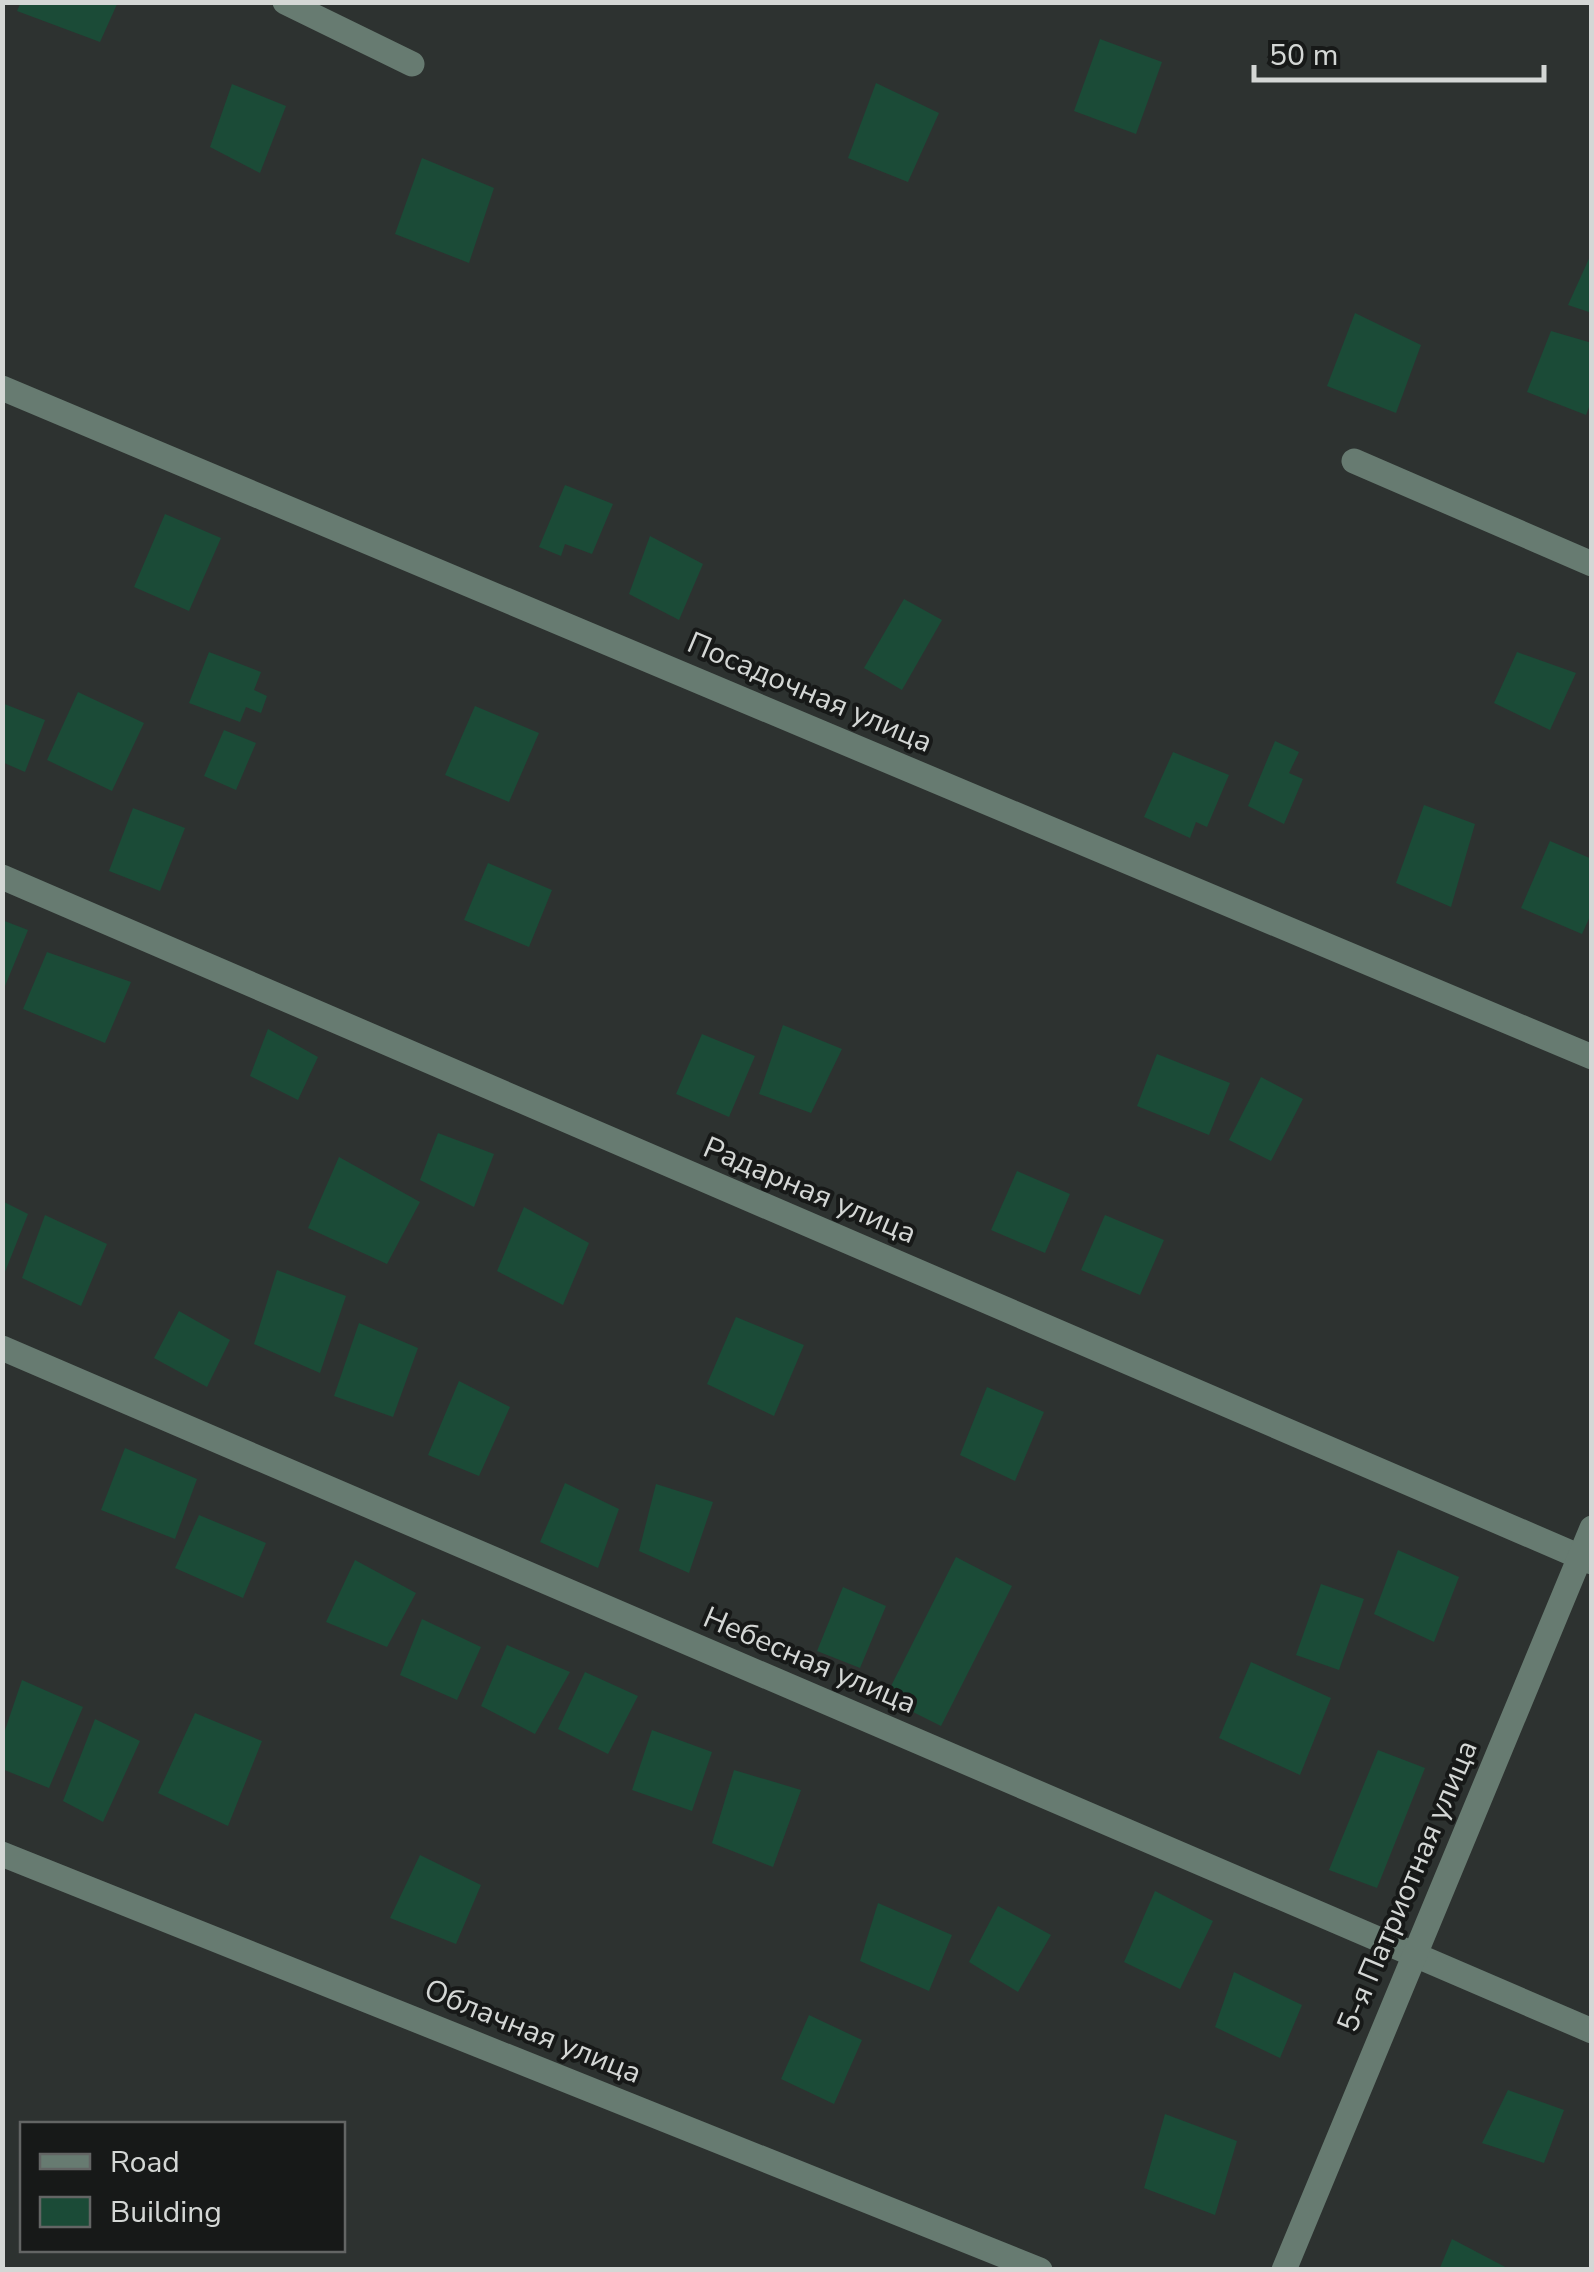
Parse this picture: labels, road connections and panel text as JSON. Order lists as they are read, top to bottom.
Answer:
{
  "streets": {
    "street": [
      "Посадочная улица",
      "Радарная улица",
      "Небесная улица",
      "5-я Патриотная улица",
      "Облачная улица"
    ]
  },
  "crossings": [
    ["Радарная улица", "5-я Патриотная улица"],
    ["Небесная улица", "5-я Патриотная улица"]
  ],
  "legend": ["Road", "Building"],
  "scale_bar": "50 m"
}
